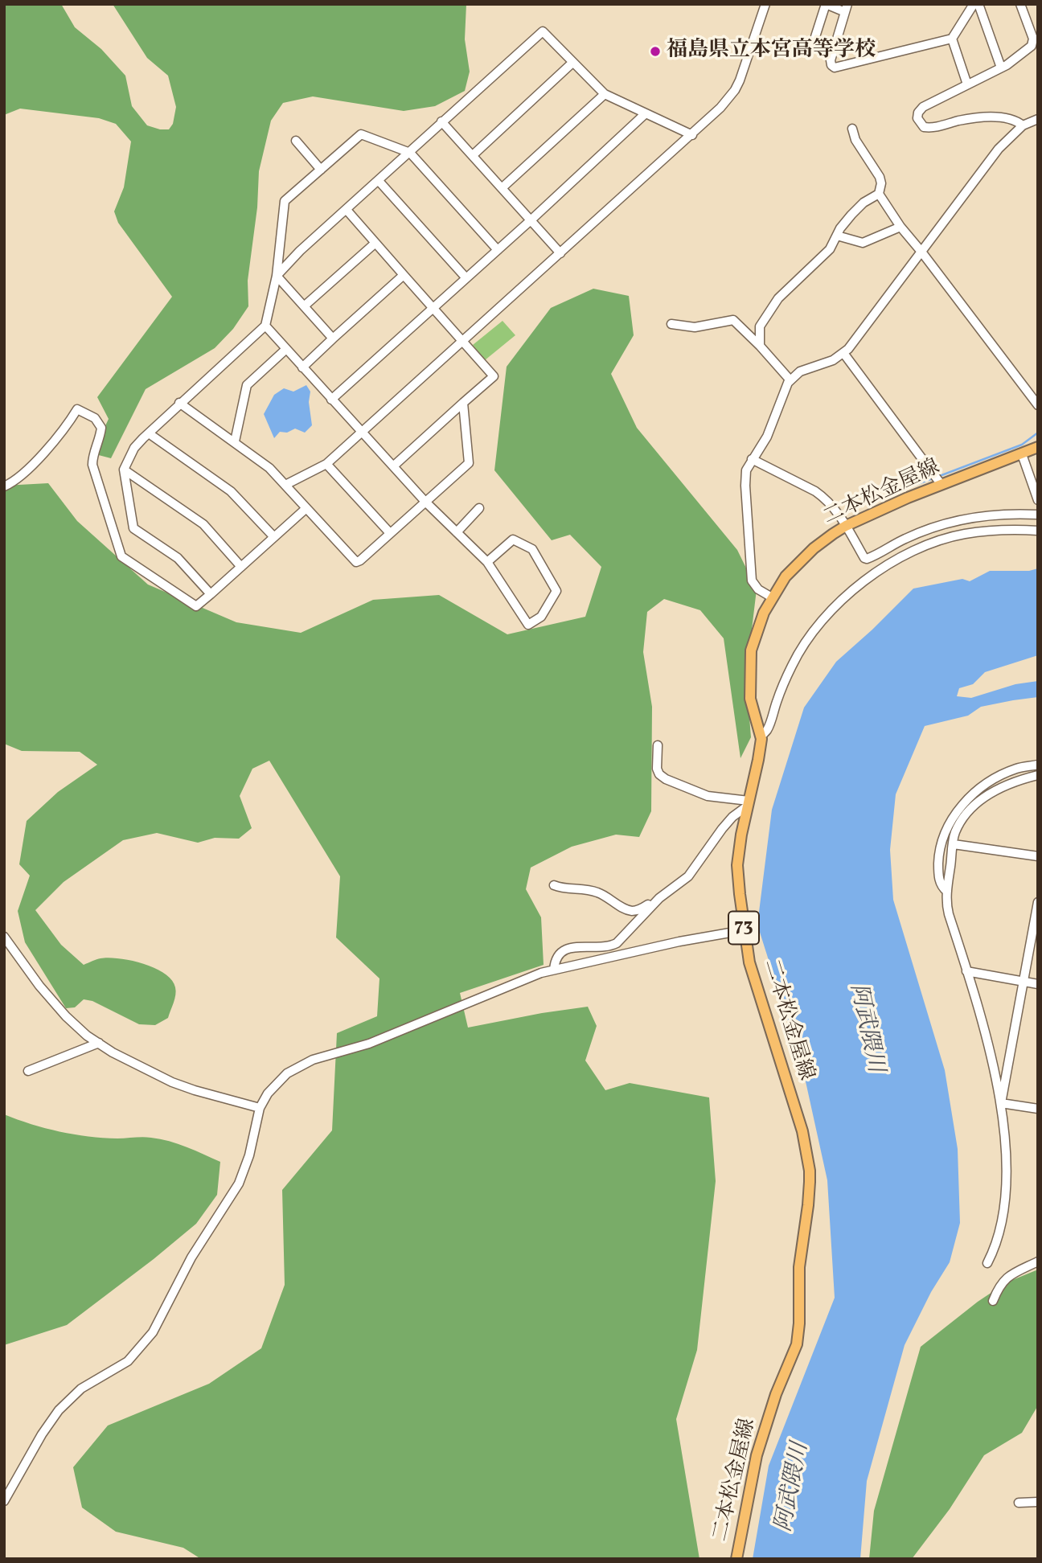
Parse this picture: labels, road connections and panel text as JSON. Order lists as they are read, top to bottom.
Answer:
{
  "streets": {
    "main road": ["二本松金屋線", "73"]
  },
  "water": ["阿武隈川"],
  "places": ["福島県立本宮高等学校"]
}
